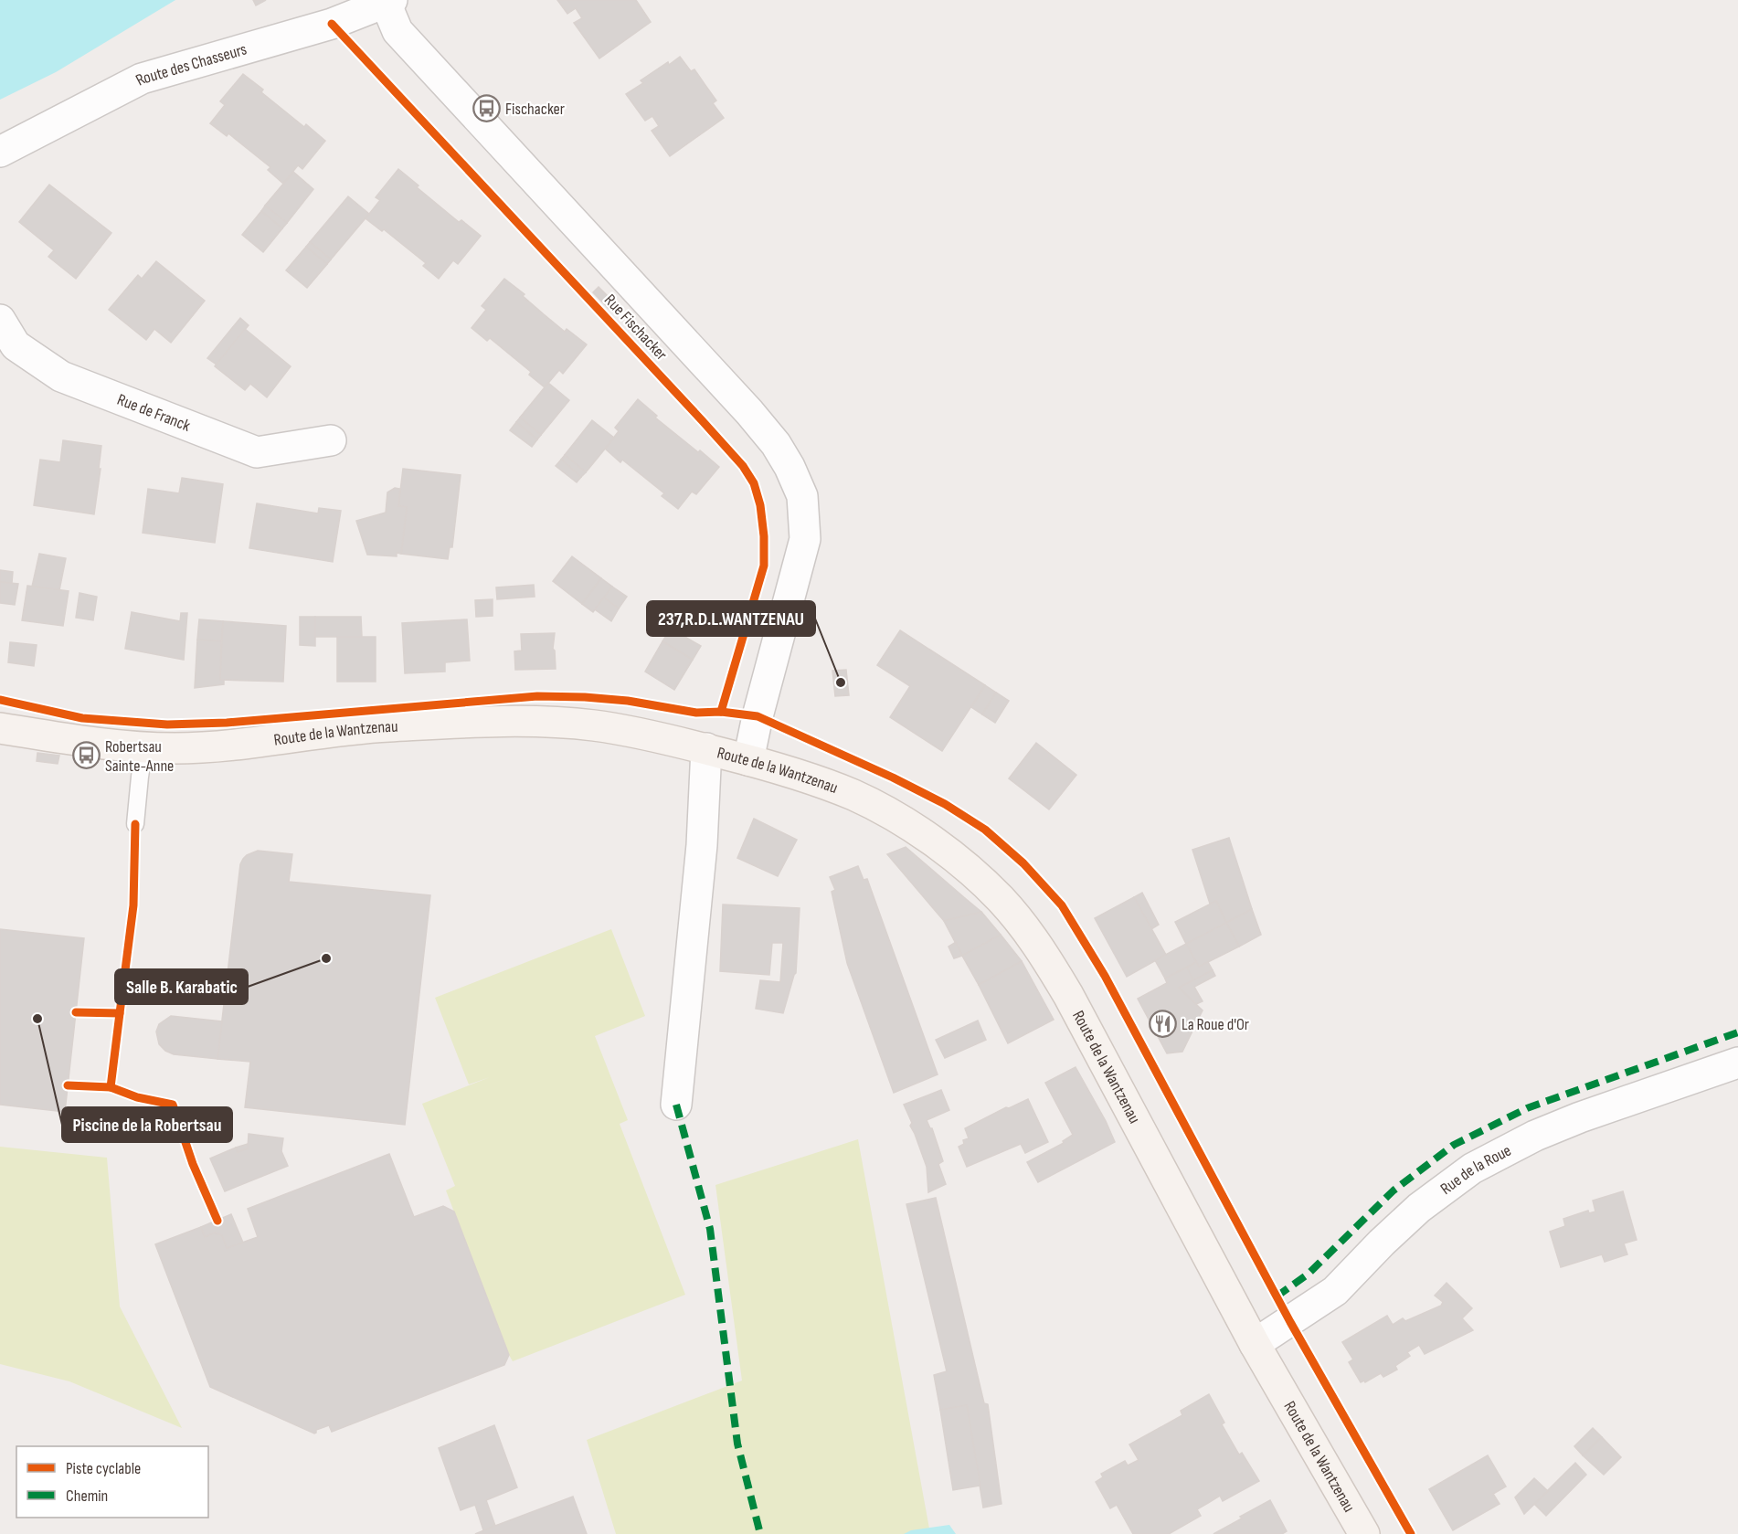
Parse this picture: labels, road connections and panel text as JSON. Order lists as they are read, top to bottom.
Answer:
{
  "streets": {
    "main road": ["Route de la Wantzenau"],
    "street": [
      "Route des Chasseurs",
      "Rue Fischacker",
      "Rue de Franck",
      "Rue de la Roue"
    ]
  },
  "crossings": [
    ["Route des Chasseurs", "Rue Fischacker"],
    ["Rue Fischacker", "Route de la Wantzenau"],
    ["Route de la Wantzenau", "Rue de la Roue"]
  ],
  "places": {
    "bus stop": ["Fischacker", "Robertsau Sainte-Anne"],
    "other": ["237,R.D.L.WANTZENAU", "Salle B. Karabatic", "Piscine de la Robertsau"],
    "restaurant": ["La Roue d'Or"]
  },
  "legend": ["Piste cyclable", "Chemin"]
}
